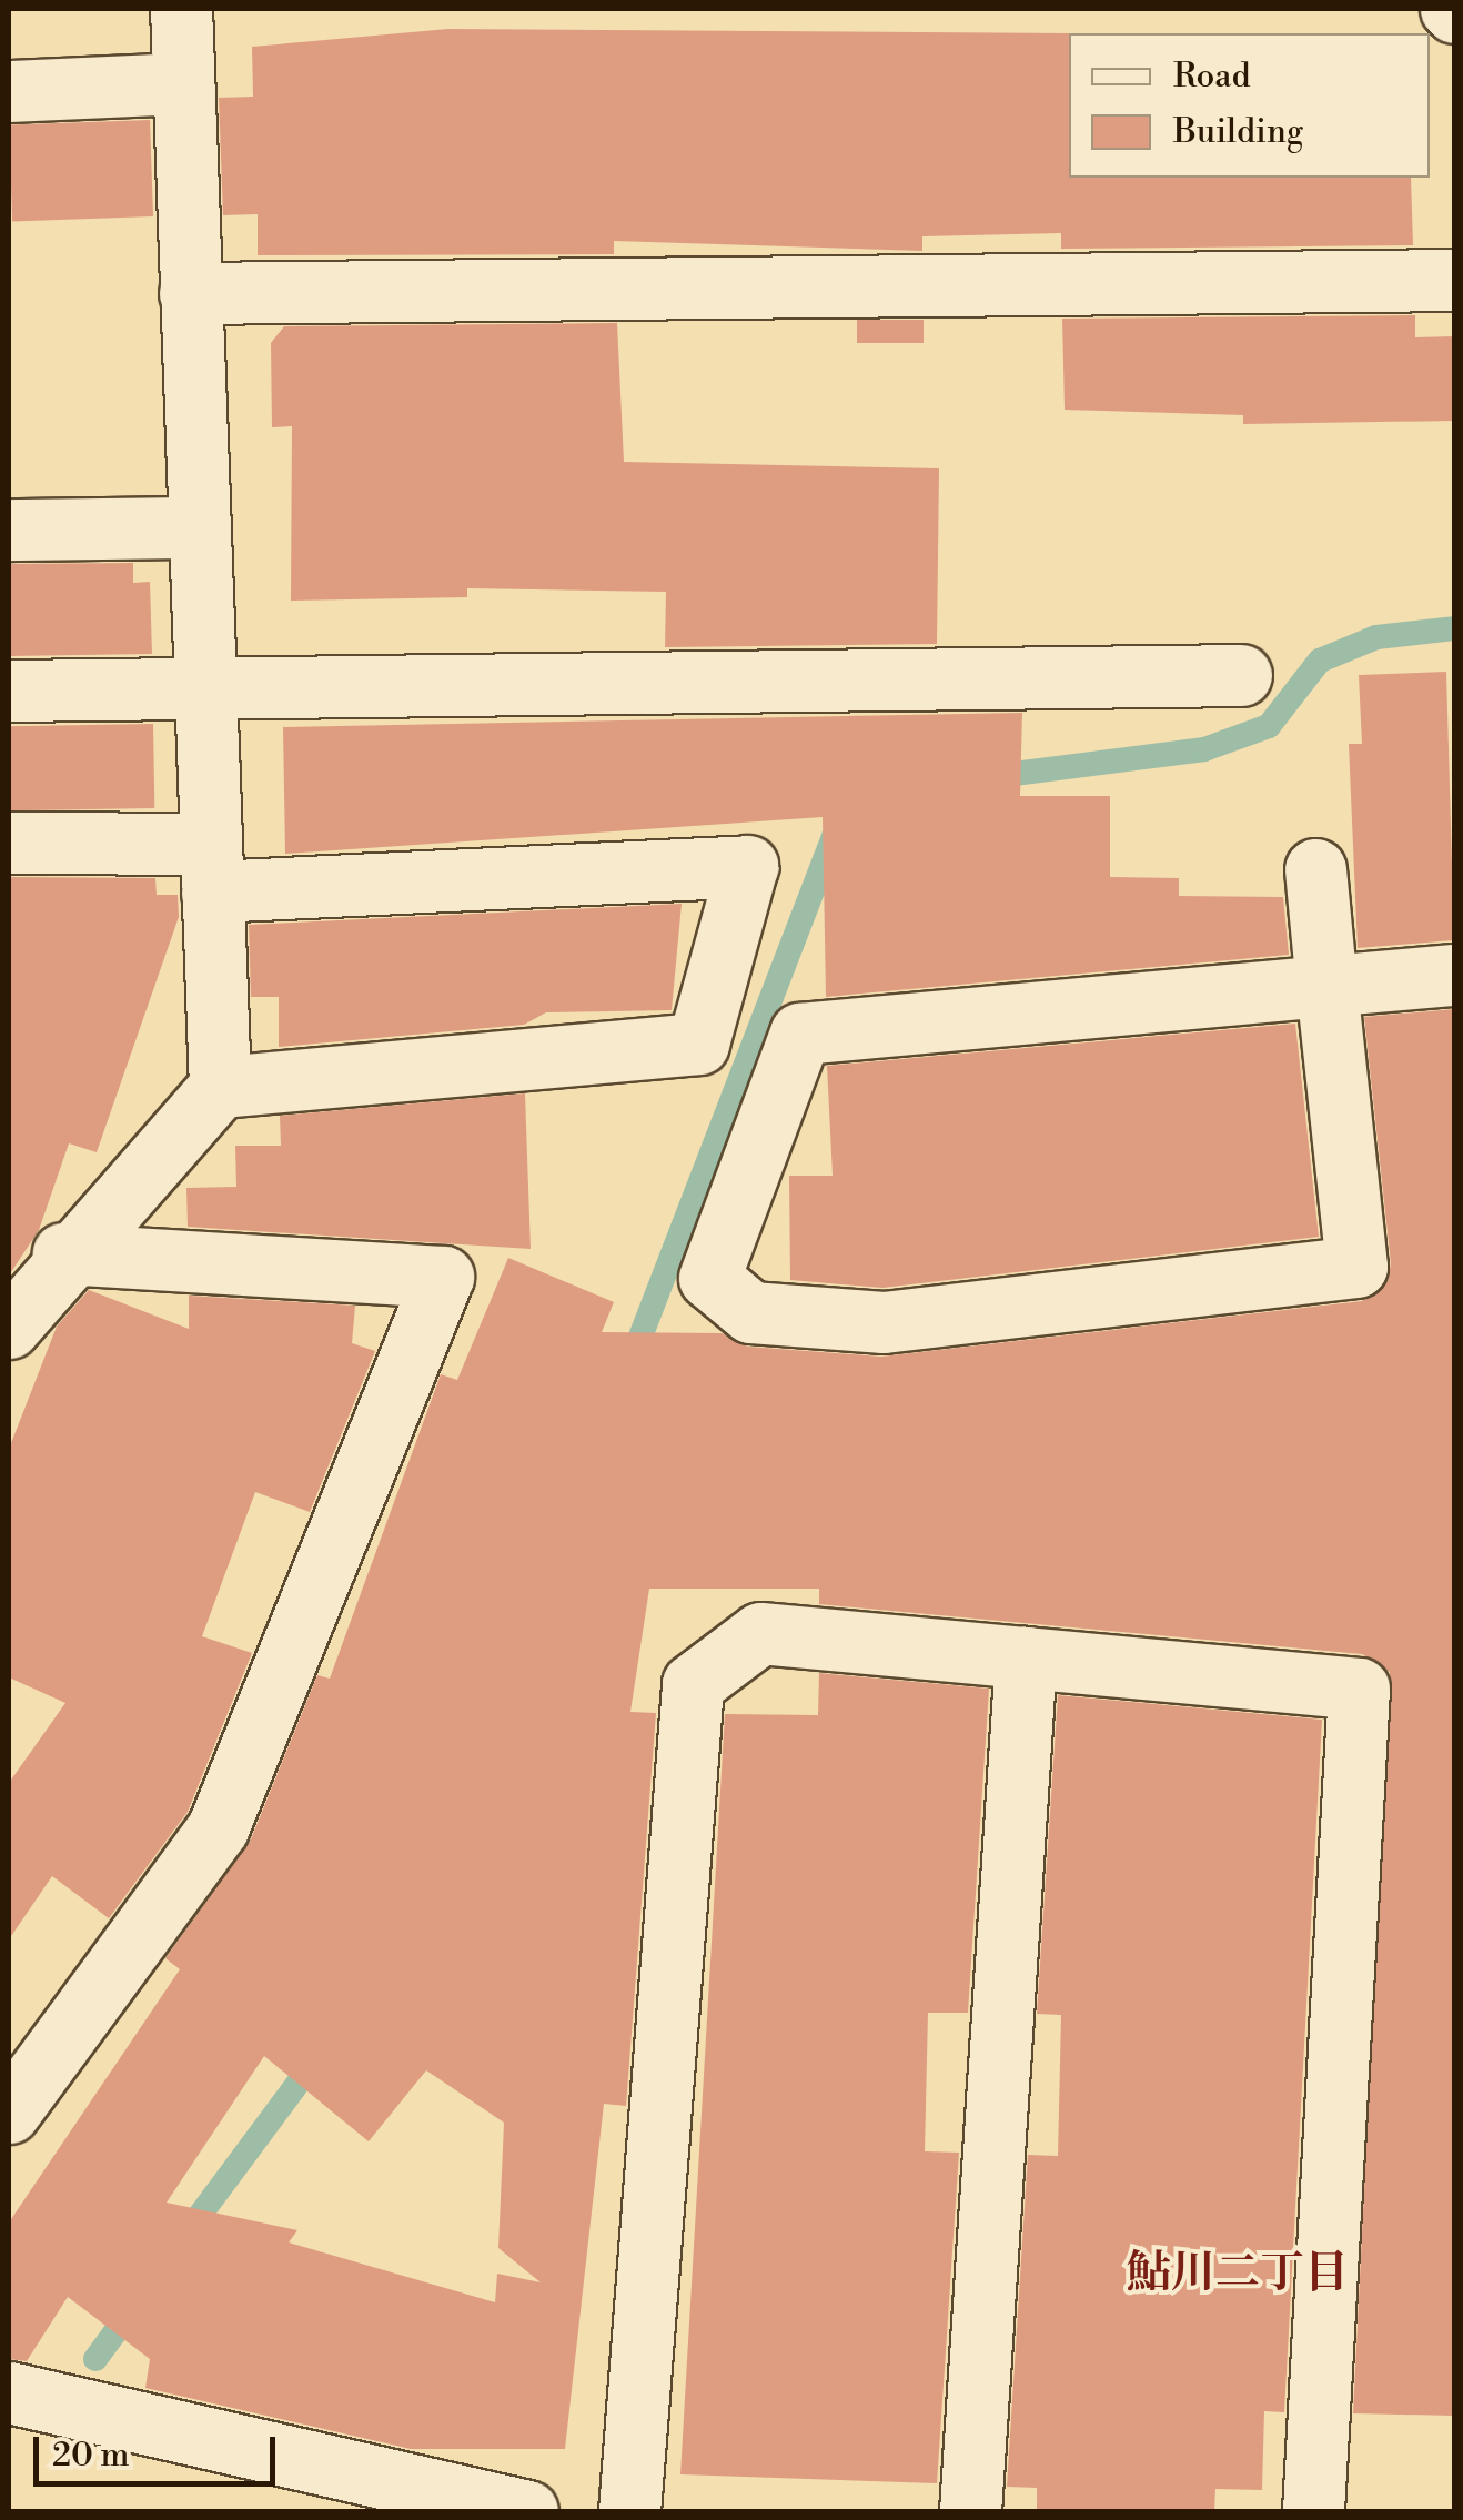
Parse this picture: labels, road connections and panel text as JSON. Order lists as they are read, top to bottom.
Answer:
{
  "districts": ["鮎川二丁目"],
  "legend": ["Road", "Building"],
  "scale_bar": "20 m"
}
